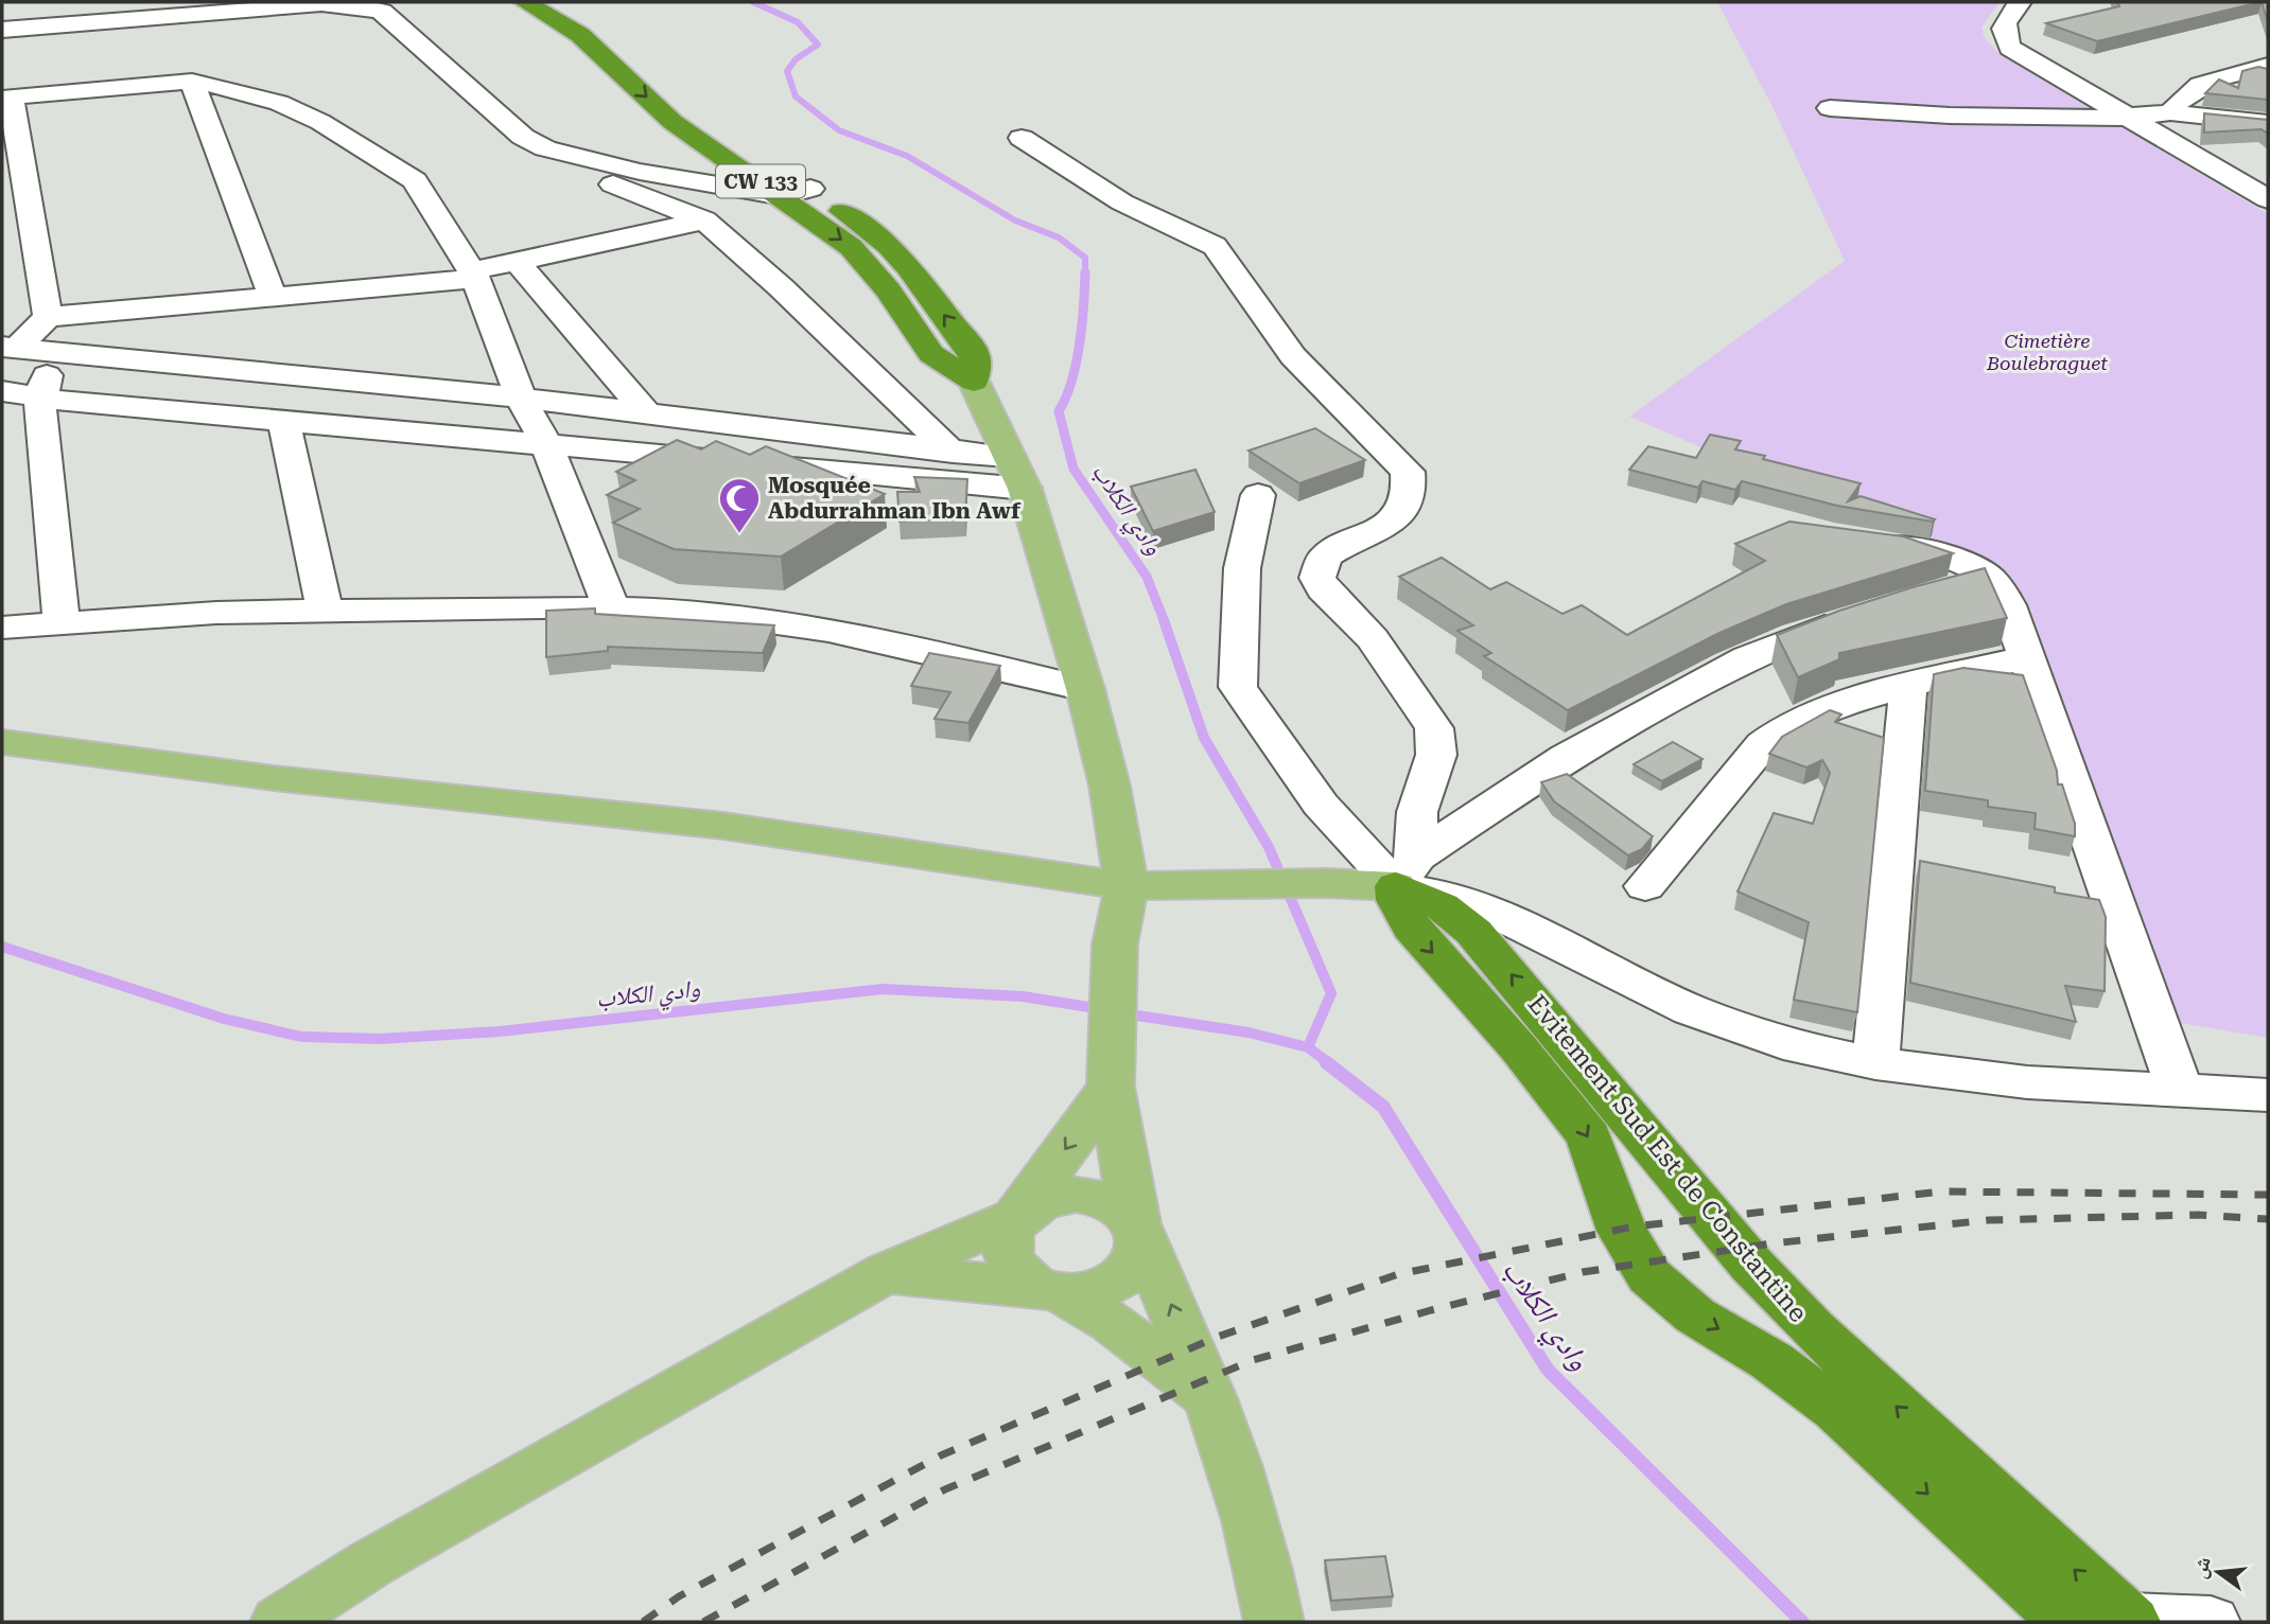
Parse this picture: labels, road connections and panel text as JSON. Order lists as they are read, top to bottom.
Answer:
{
  "streets": {
    "highway": ["CW 133", "Evitement Sud Est de Constantine"]
  },
  "crossings": [
    ["CW 133", "Evitement Sud Est de Constantine"]
  ],
  "water": ["وادي الكلاب"],
  "parks": ["Cimetière Boulebraguet"],
  "places": {
    "mosque": ["Mosquée Abdurrahman Ibn Awf"]
  },
  "north": "left"
}
